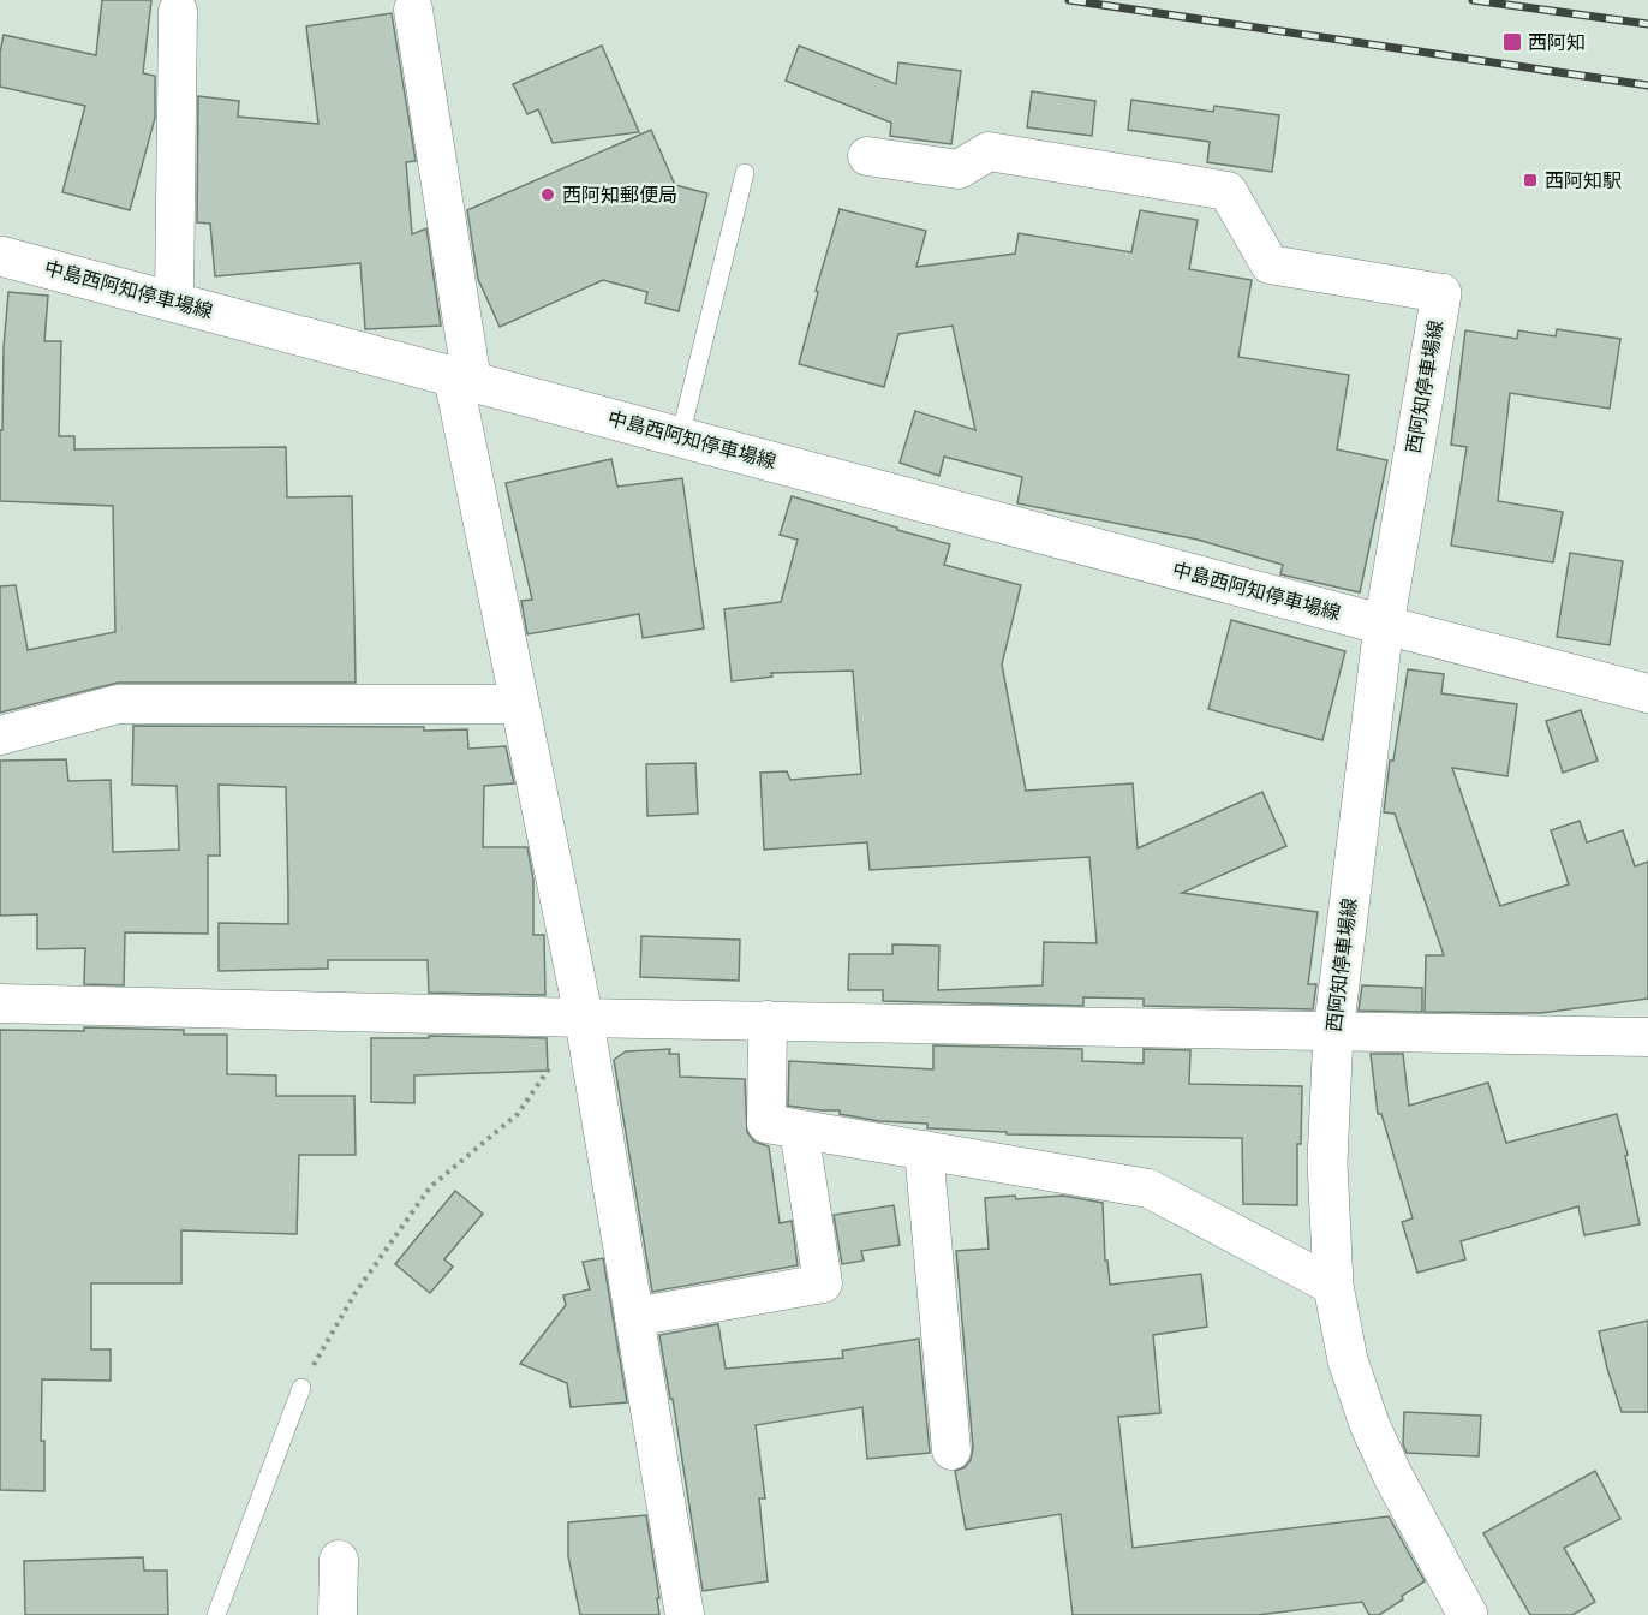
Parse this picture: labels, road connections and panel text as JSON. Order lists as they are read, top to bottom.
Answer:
{
  "streets": {
    "main road": ["中島西阿知停車場線", "西阿知停車場線"]
  },
  "crossings": [
    ["中島西阿知停車場線", "西阿知停車場線"]
  ],
  "places": {
    "transit": ["西阿知", "西阿知駅"],
    "other": ["西阿知郵便局"]
  }
}
